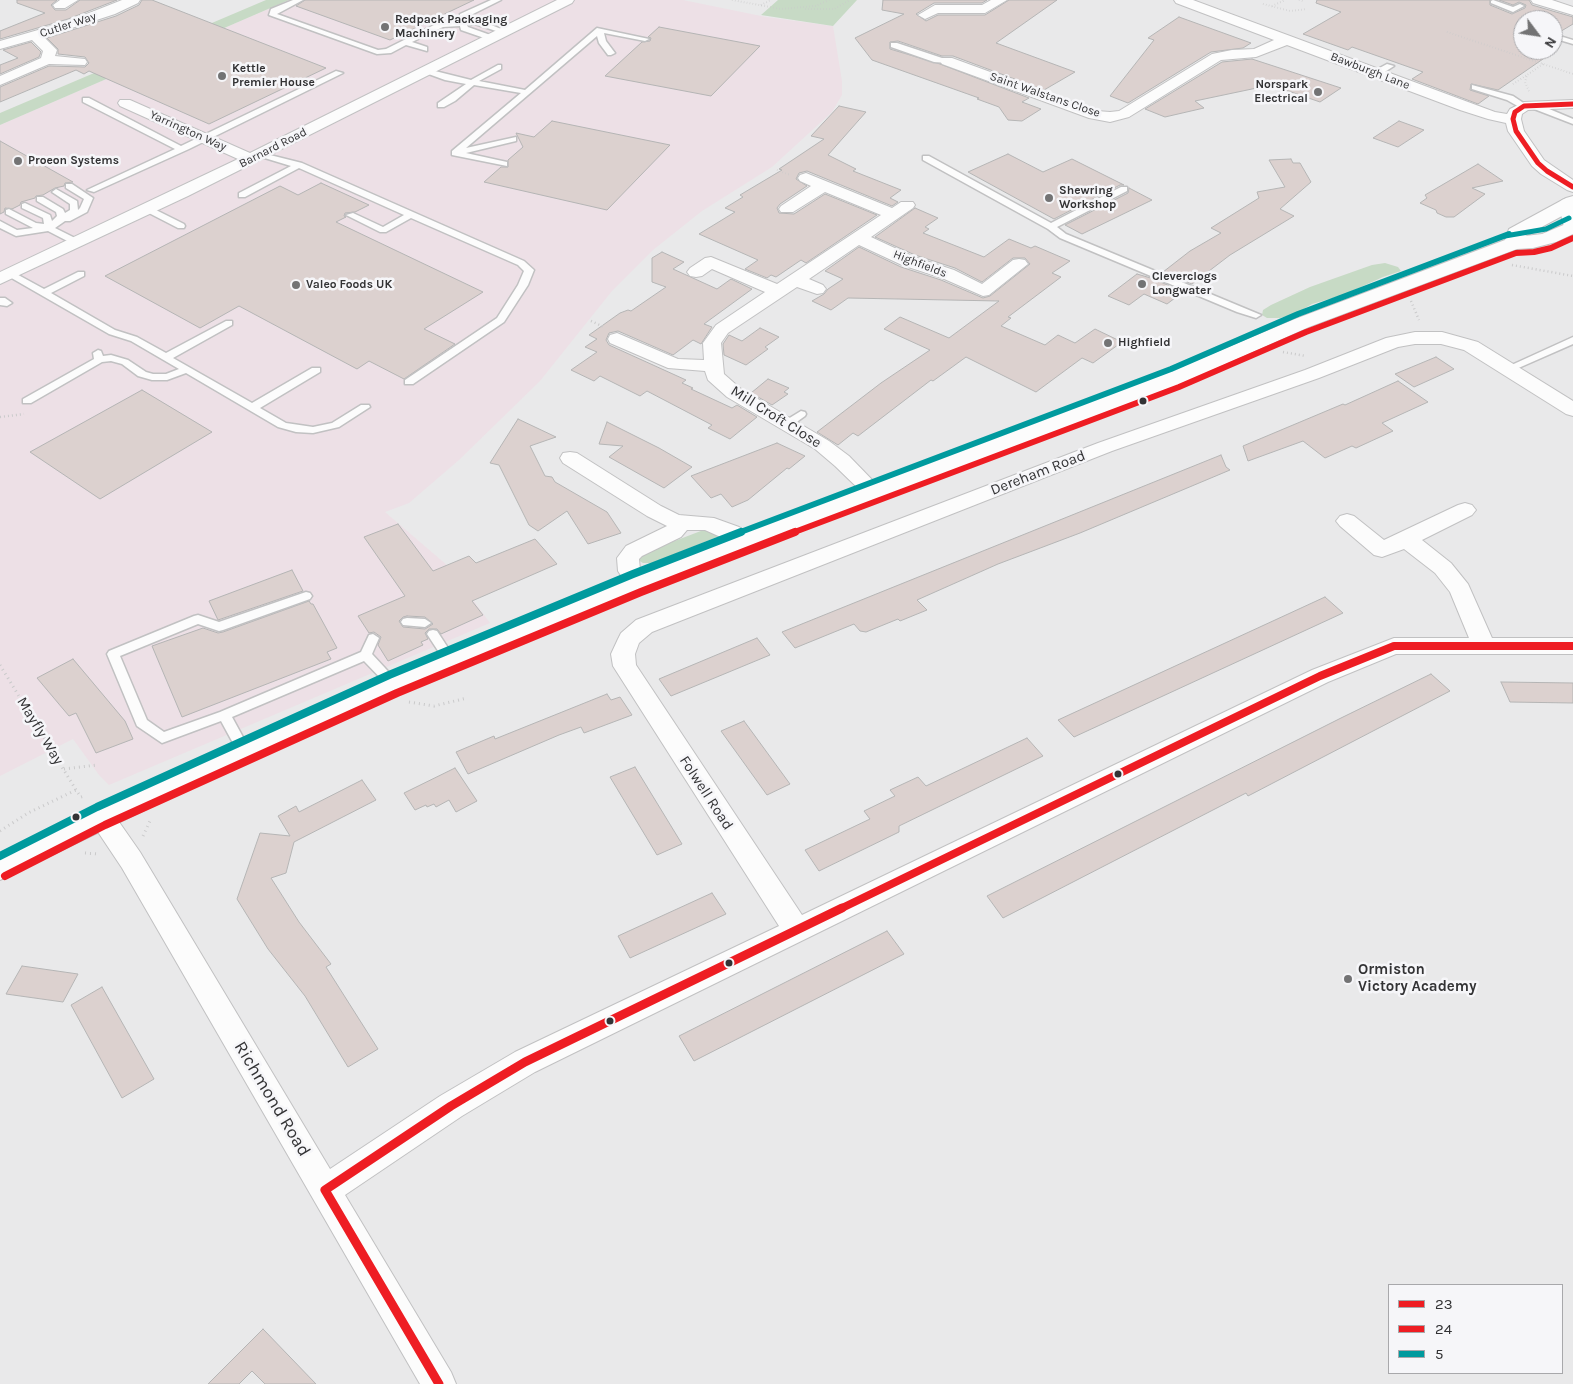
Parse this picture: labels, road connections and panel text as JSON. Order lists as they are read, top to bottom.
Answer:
{
  "streets": {
    "street": [
      "Cutler Way",
      "Bawburgh Lane",
      "Saint Walstans Close",
      "Yarrington Way",
      "Barnard Road",
      "Highfields",
      "Mill Croft Close",
      "Dereham Road",
      "Folwell Road",
      "Richmond Road"
    ],
    "path": ["Mayfly Way"]
  },
  "crossings": [
    ["Bawburgh Lane", "Saint Walstans Close"],
    ["Yarrington Way", "Barnard Road"],
    ["Dereham Road", "Folwell Road"],
    ["Mayfly Way", "Richmond Road"]
  ],
  "places": [
    "Redpack Packaging Machinery",
    "Kettle Premier House",
    "Norspark Electrical",
    "Proeon Systems",
    "Shewring Workshop",
    "Cleverclogs Longwater",
    "Valeo Foods UK",
    "Highfield",
    "Ormiston Victory Academy"
  ],
  "lines": ["transit line 23", "transit line 5", "transit line 24"],
  "legend": ["23", "24", "5"],
  "north": "bottom right"
}
